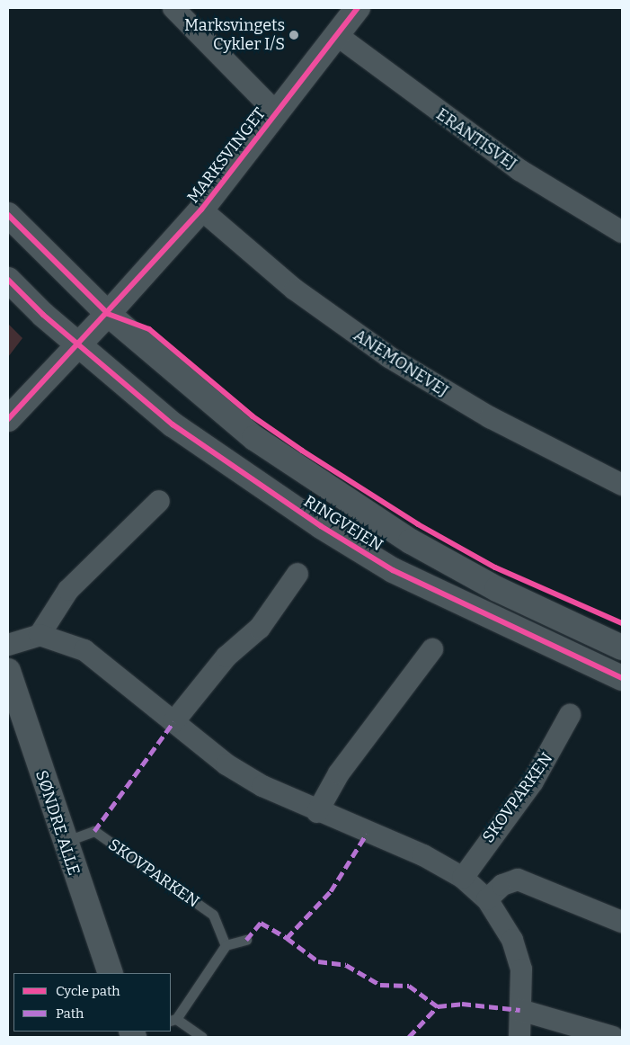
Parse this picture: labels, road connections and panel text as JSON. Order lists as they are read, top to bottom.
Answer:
{
  "streets": {
    "main road": ["MARKSVINGET", "RINGVEJEN", "SØNDRE ALLE"],
    "street": ["ERANTISVEJ", "ANEMONEVEJ", "SKOVPARKEN"]
  },
  "crossings": [
    ["ERANTISVEJ", "MARKSVINGET"],
    ["MARKSVINGET", "ANEMONEVEJ"],
    ["MARKSVINGET", "RINGVEJEN"],
    ["SKOVPARKEN", "SØNDRE ALLE"]
  ],
  "places": ["Marksvingets Cykler I/S"],
  "legend": ["Cycle path", "Path"]
}
